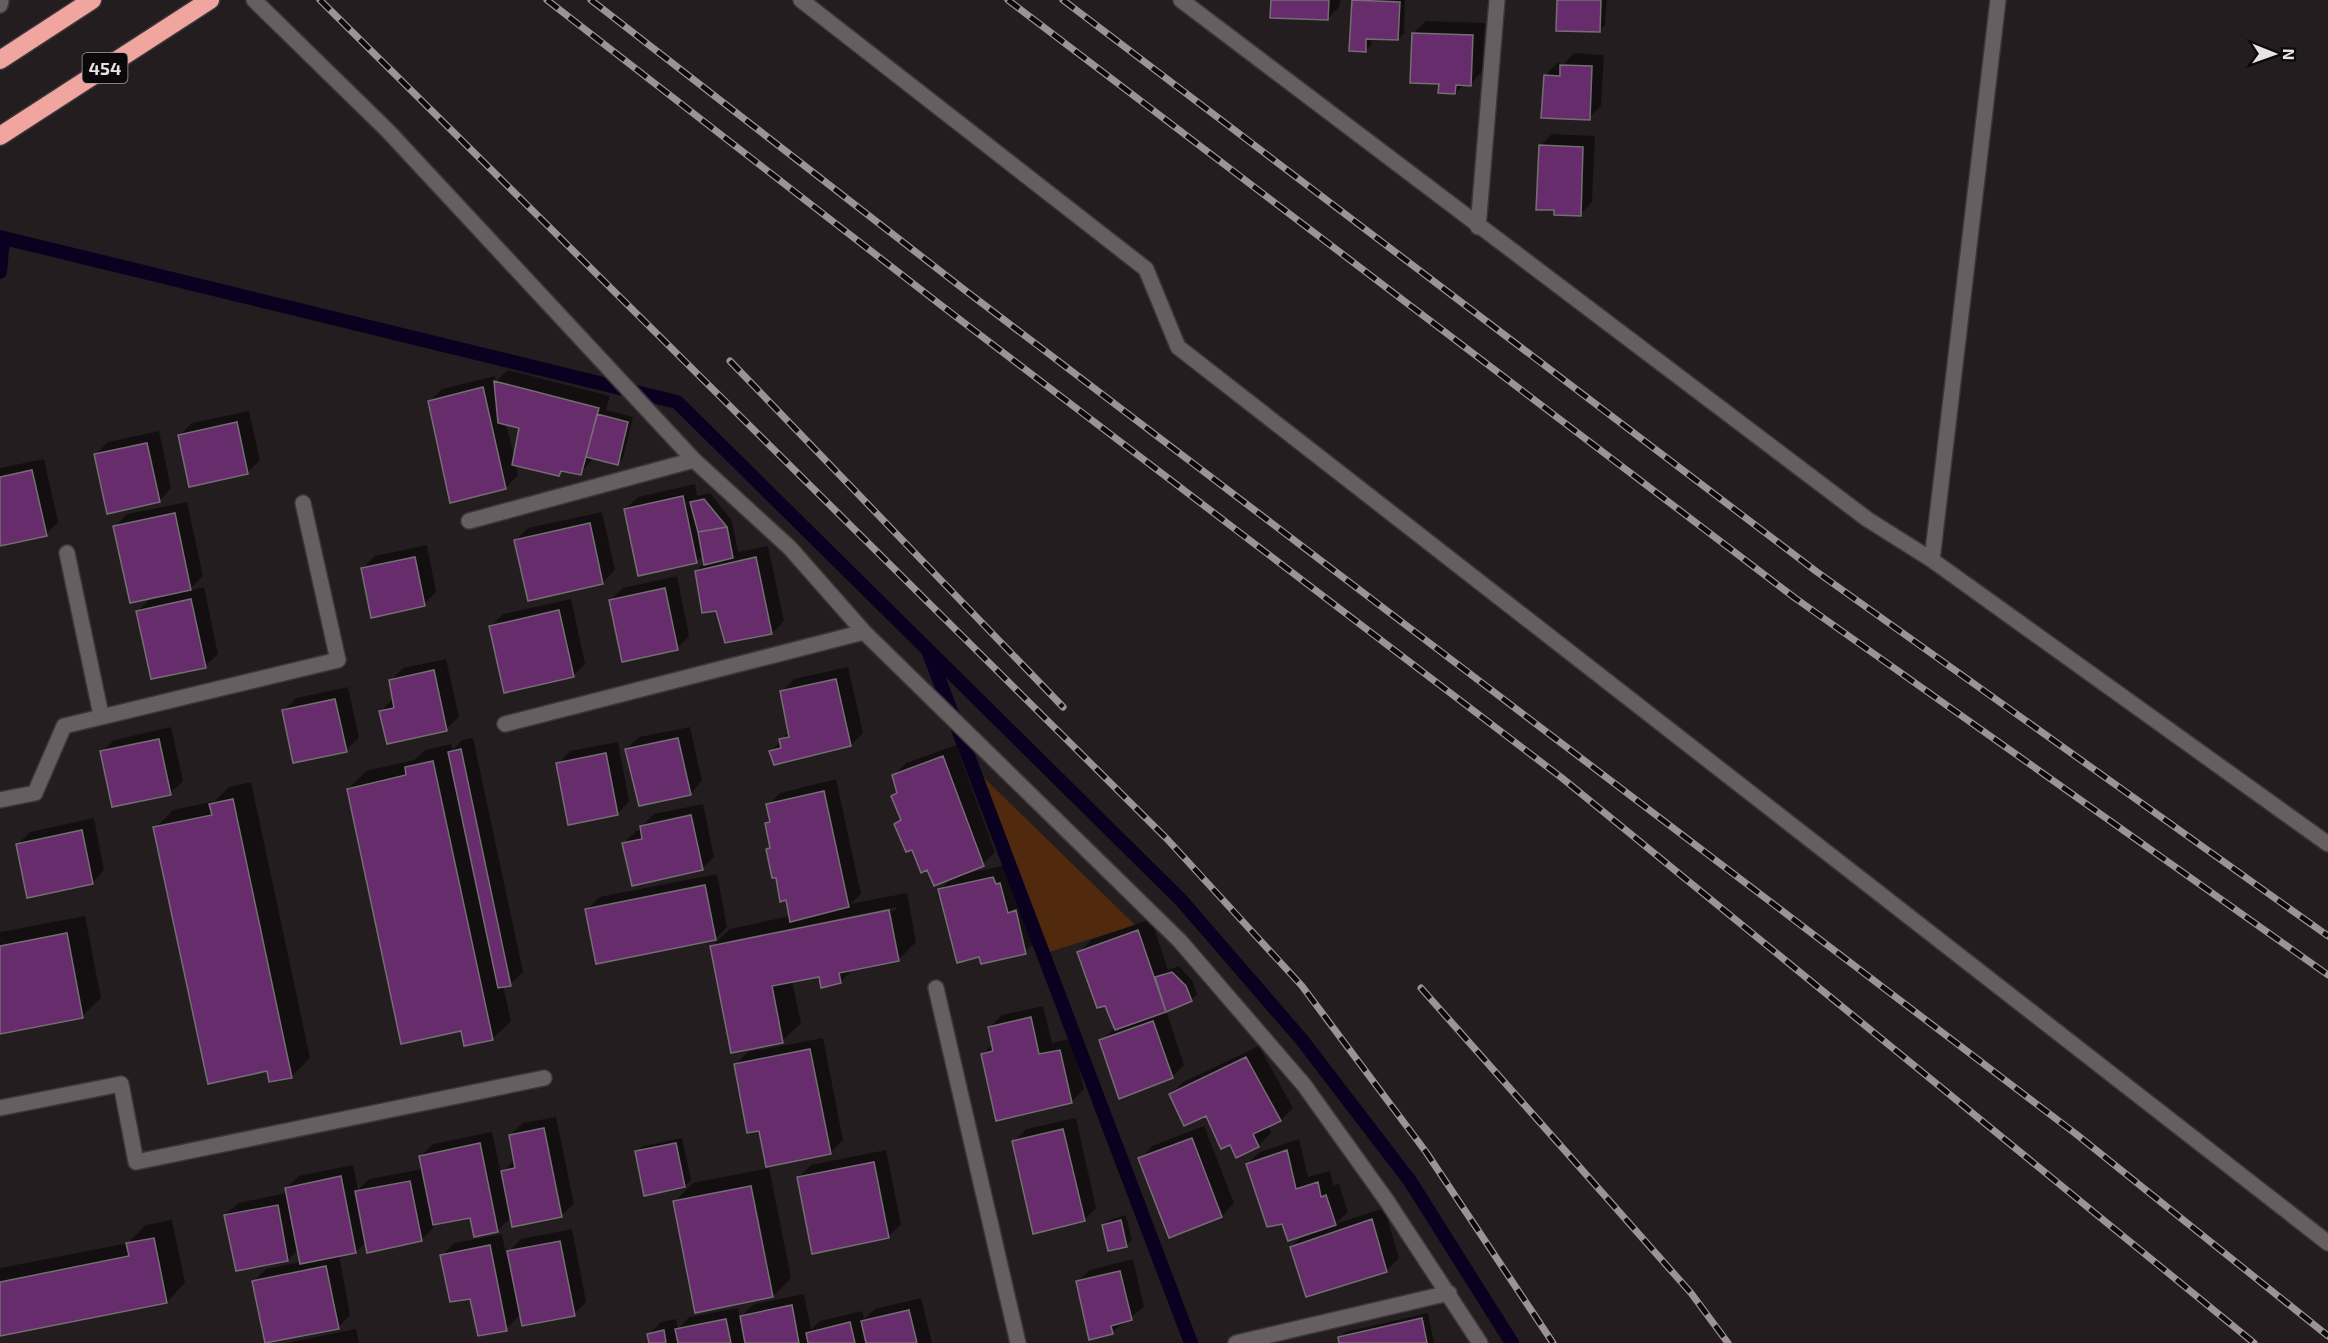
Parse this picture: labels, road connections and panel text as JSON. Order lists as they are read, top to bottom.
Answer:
{
  "streets": {
    "highway": ["454"]
  },
  "north": "right"
}
